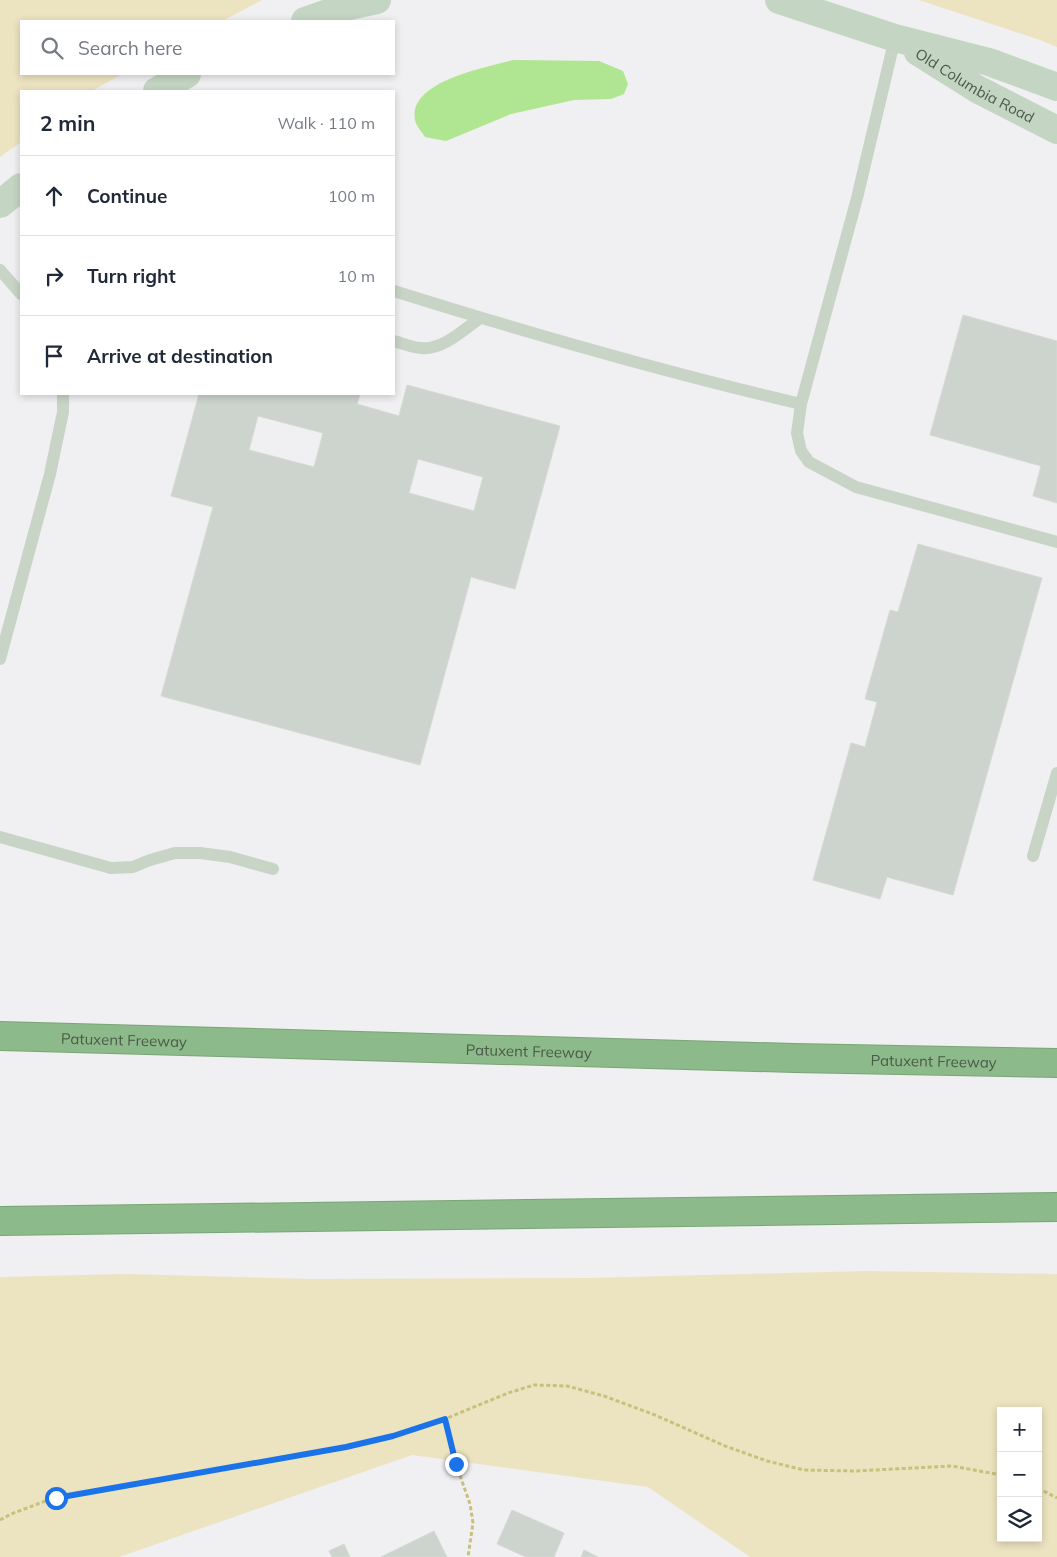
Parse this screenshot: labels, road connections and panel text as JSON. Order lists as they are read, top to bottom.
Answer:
{
  "streets": {
    "highway": ["Patuxent Freeway"],
    "street": ["Old Columbia Road"]
  },
  "page": {
    "search": "Search here",
    "heading": ["2 min", "Walk · 110 m"],
    "list": [
      ["Continue", "100 m"],
      ["Turn right", "10 m"],
      "Arrive at destination"
    ],
    "map_buttons": ["+", "−"]
  }
}
